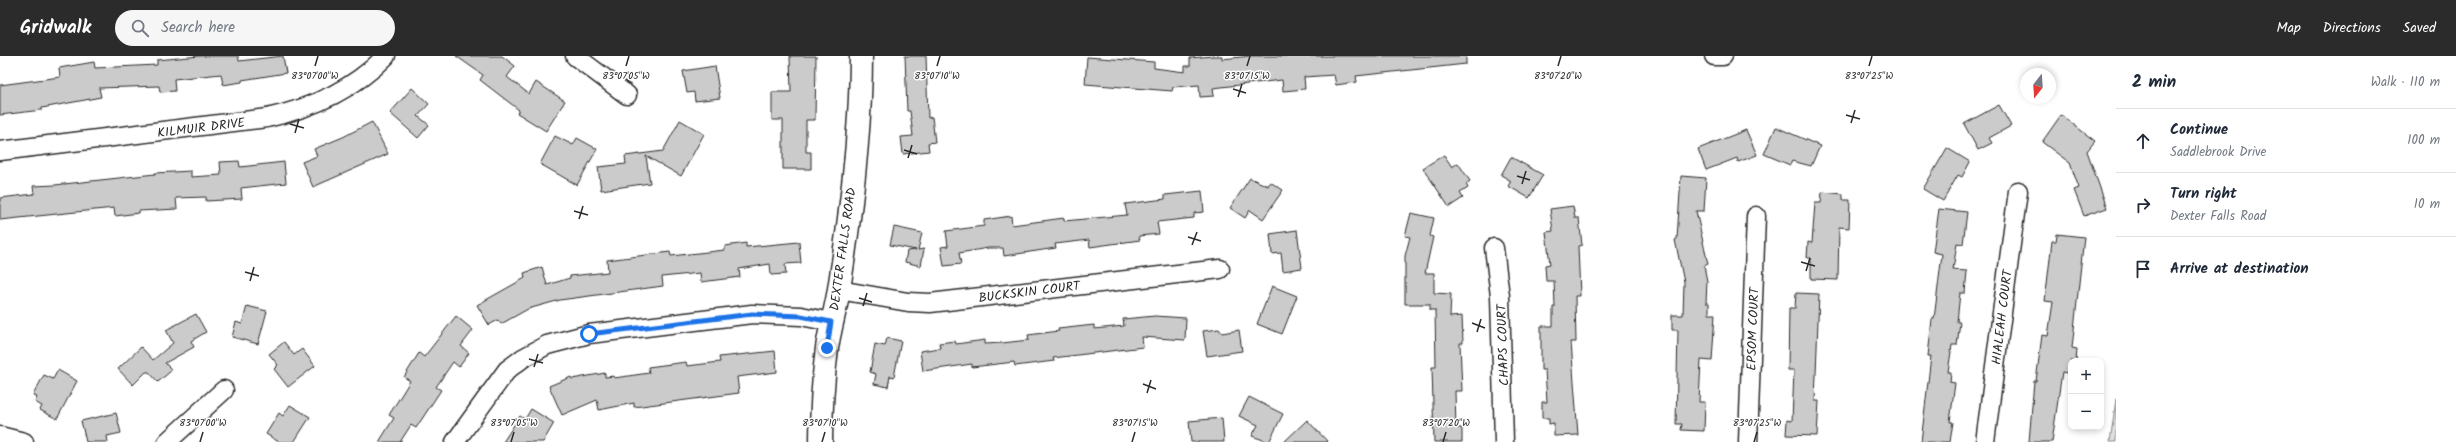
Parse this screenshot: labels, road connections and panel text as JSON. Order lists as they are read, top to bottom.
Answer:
{
  "streets": {
    "street": [
      "KILMUIR DRIVE",
      "DEXTER FALLS ROAD",
      "BUCKSKIN COURT",
      "HIALEAH COURT",
      "EPSOM COURT",
      "CHAPS COURT"
    ]
  },
  "crossings": [
    ["DEXTER FALLS ROAD", "BUCKSKIN COURT"]
  ],
  "north": "bottom",
  "page": {
    "header": "Gridwalk",
    "search": "Search here",
    "nav": ["Map", "Directions", "Saved"],
    "heading": ["2 min", "Walk · 110 m"],
    "list": [
      ["Continue", "Saddlebrook Drive", "100 m"],
      ["Turn right", "Dexter Falls Road", "10 m"],
      "Arrive at destination"
    ],
    "map_buttons": ["+", "−"]
  },
  "coordinates": [
    "83°07'00\"W",
    "83°07'05\"W",
    "83°07'10\"W",
    "83°07'15\"W",
    "83°07'20\"W",
    "83°07'25\"W"
  ]
}
